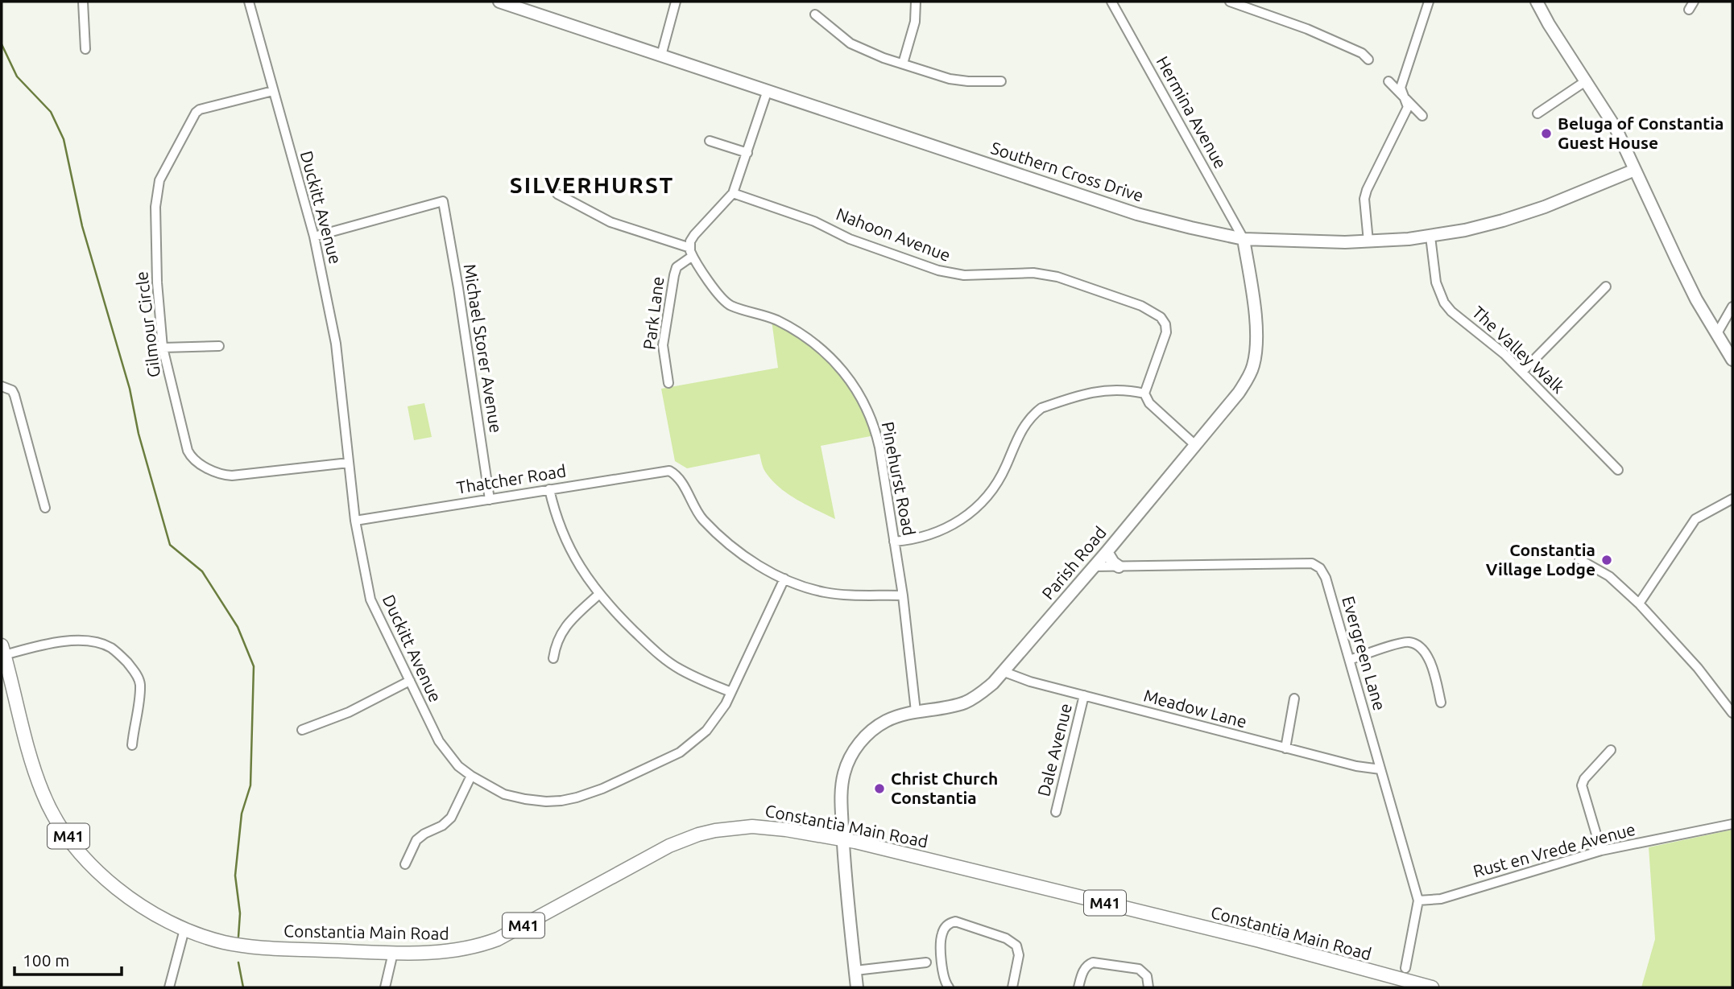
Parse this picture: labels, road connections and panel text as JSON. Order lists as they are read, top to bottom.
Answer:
{
  "streets": {
    "main road": ["Constantia Main Road", "M41"],
    "street": [
      "Hermina Avenue",
      "Southern Cross Drive",
      "Duckitt Avenue",
      "Nahoon Avenue",
      "Park Lane",
      "Gilmour Circle",
      "Michael Storer Avenue",
      "The Valley Walk",
      "Pinehurst Road",
      "Thatcher Road",
      "Parish Road",
      "Evergreen Lane",
      "Meadow Lane",
      "Dale Avenue",
      "Rust en Vrede Avenue"
    ]
  },
  "crossings": [
    ["Hermina Avenue", "Southern Cross Drive"],
    ["Hermina Avenue", "Parish Road"],
    ["Southern Cross Drive", "The Valley Walk"],
    ["Southern Cross Drive", "Parish Road"],
    ["Duckitt Avenue", "Gilmour Circle"],
    ["Duckitt Avenue", "Michael Storer Avenue"],
    ["Duckitt Avenue", "Thatcher Road"],
    ["Park Lane", "Pinehurst Road"],
    ["Michael Storer Avenue", "Thatcher Road"],
    ["Pinehurst Road", "Parish Road"],
    ["Parish Road", "Evergreen Lane"],
    ["Parish Road", "Meadow Lane"],
    ["Parish Road", "Constantia Main Road"],
    ["Evergreen Lane", "Meadow Lane"],
    ["Evergreen Lane", "Rust en Vrede Avenue"],
    ["Meadow Lane", "Dale Avenue"]
  ],
  "districts": ["SILVERHURST"],
  "places": ["Beluga of Constantia Guest House", "Constantia Village Lodge", "Christ Church Constantia"],
  "scale_bar": "100 m"
}
